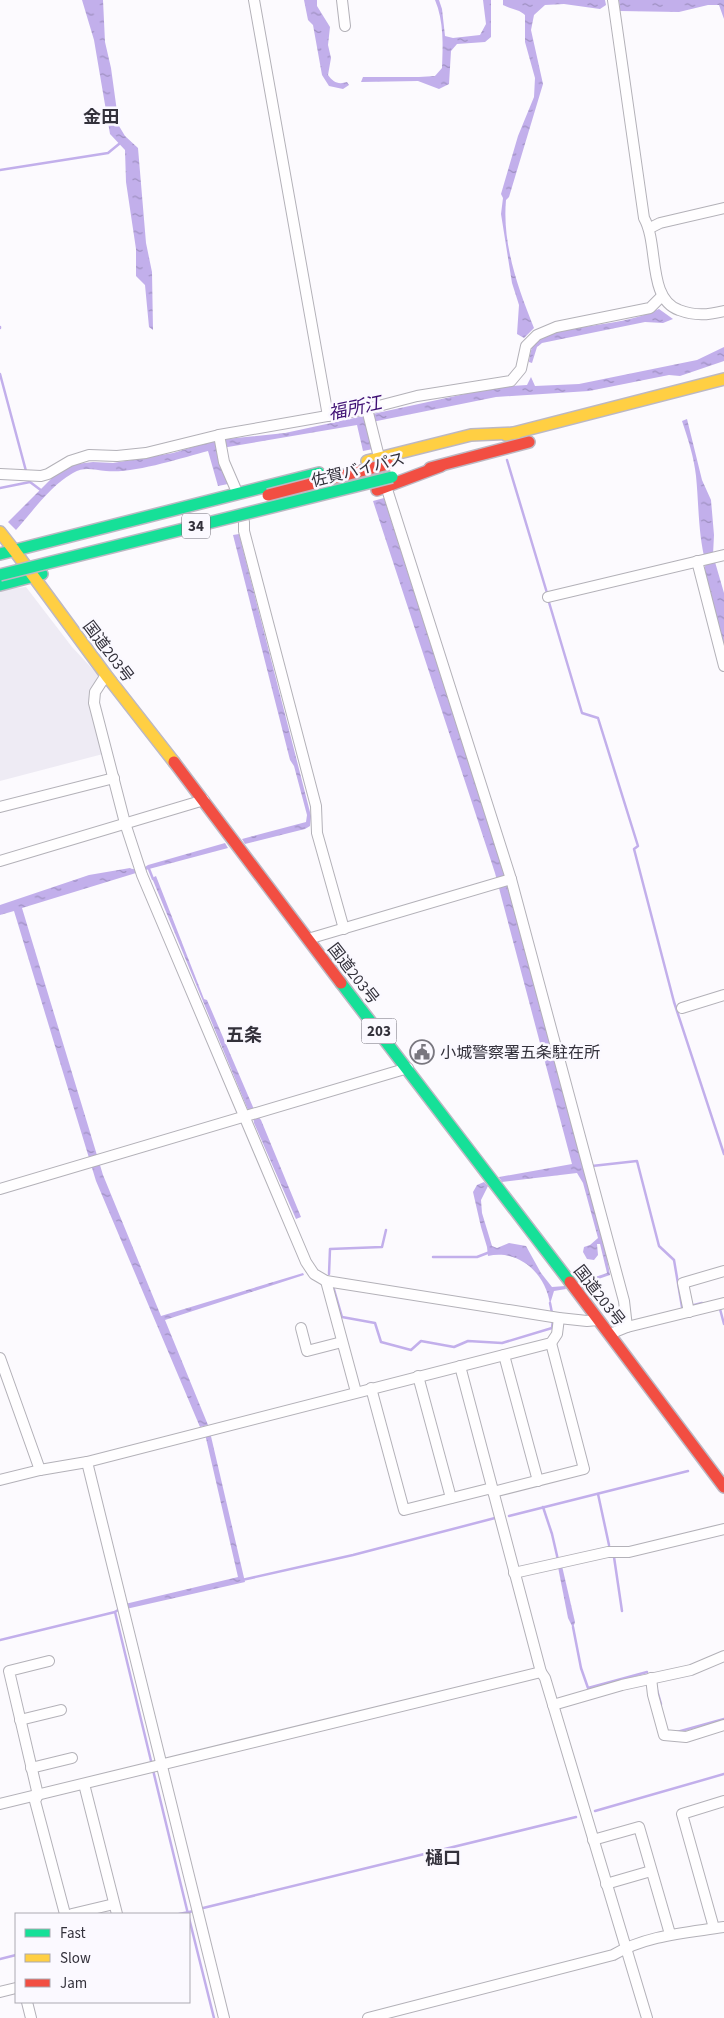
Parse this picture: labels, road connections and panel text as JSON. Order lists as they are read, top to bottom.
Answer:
{
  "streets": {
    "main road": [
      "佐賀バイパス",
      "34",
      "国道203号",
      "203"
    ]
  },
  "districts": ["金田", "五条", "樋口"],
  "water": ["福所江"],
  "places": {
    "public building": ["小城警察署五条駐在所"]
  },
  "legend": ["Fast", "Slow", "Jam"]
}
